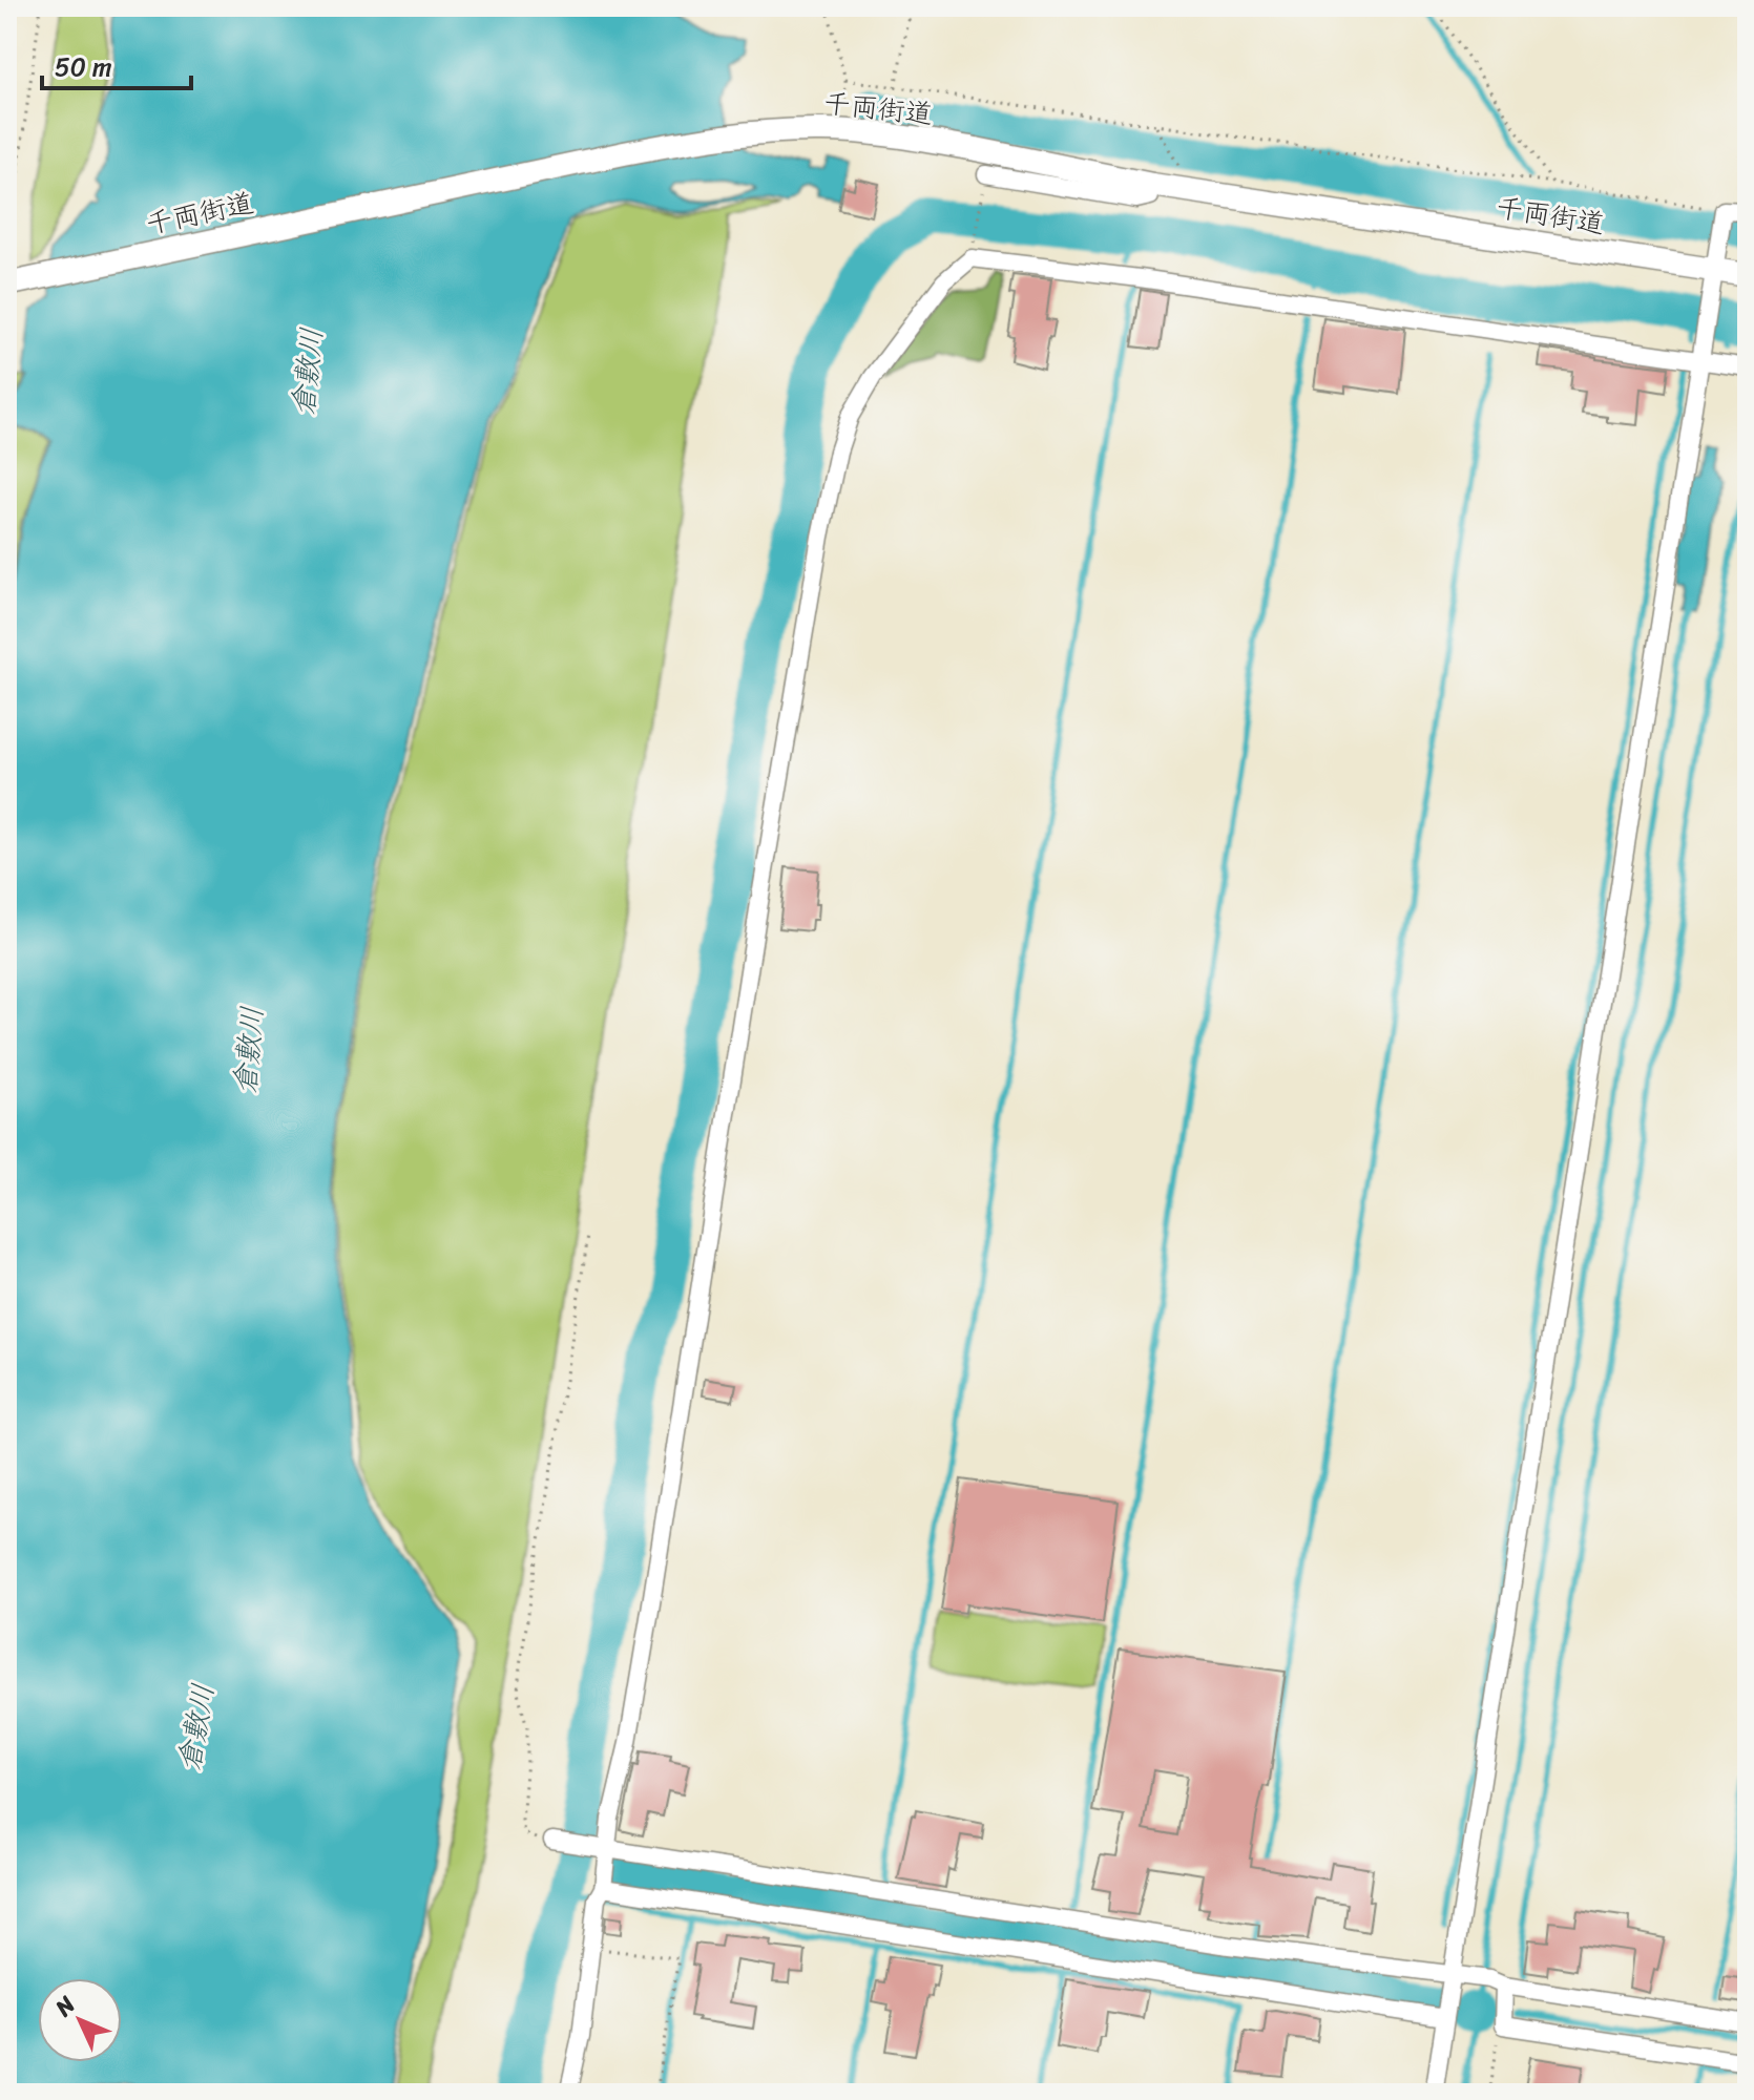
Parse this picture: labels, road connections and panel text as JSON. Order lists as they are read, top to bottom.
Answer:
{
  "streets": {
    "street": ["千両街道"]
  },
  "water": ["倉敷川"],
  "scale_bar": "50 m",
  "north": "top left"
}
